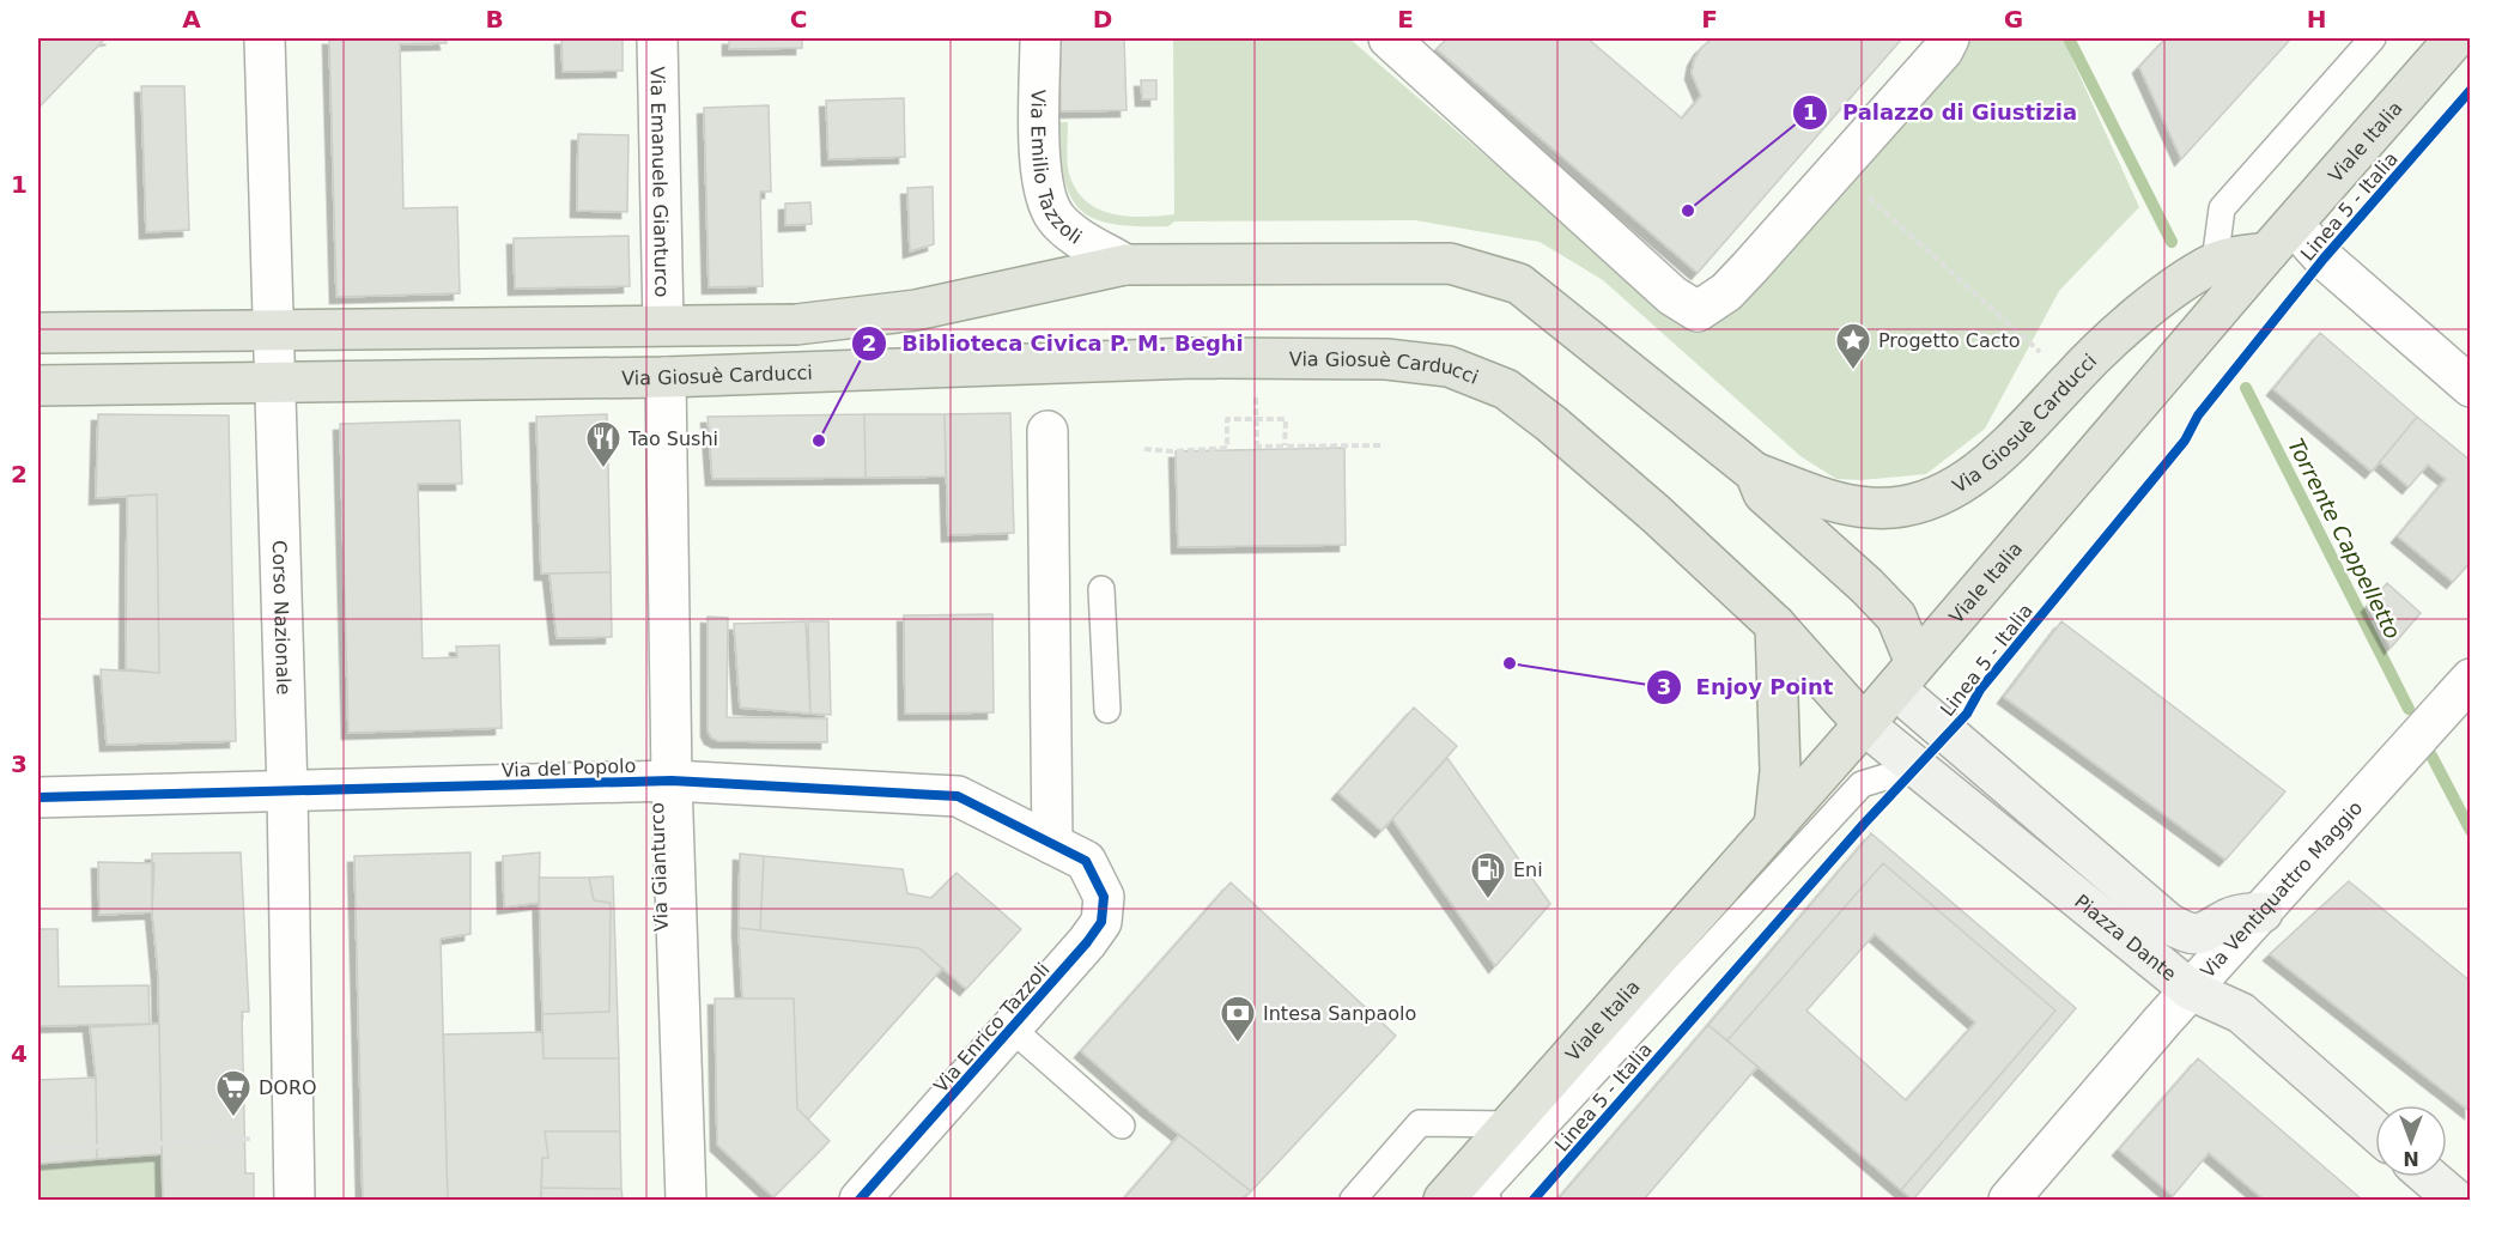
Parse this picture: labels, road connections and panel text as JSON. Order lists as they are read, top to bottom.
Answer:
{
  "streets": {
    "main road": ["Viale Italia", "Via Giosuè Carducci"],
    "street": [
      "Via Emilio Tazzoli",
      "Via Emanuele Gianturco",
      "Corso Nazionale",
      "Via del Popolo",
      "Via Gianturco",
      "Via Ventiquattro Maggio",
      "Piazza Dante",
      "Via Enrico Tazzoli"
    ],
    "cycle path": ["Linea 5 - Italia"]
  },
  "crossings": [
    ["Viale Italia", "Via Giosuè Carducci"],
    ["Viale Italia", "Piazza Dante"],
    ["Via Emilio Tazzoli", "Via Giosuè Carducci"],
    ["Via Emanuele Gianturco", "Via Giosuè Carducci"],
    ["Via Giosuè Carducci", "Corso Nazionale"],
    ["Via Giosuè Carducci", "Via Gianturco"],
    ["Via Giosuè Carducci", "Piazza Dante"],
    ["Corso Nazionale", "Via del Popolo"],
    ["Via del Popolo", "Via Gianturco"],
    ["Via del Popolo", "Via Enrico Tazzoli"],
    ["Via Ventiquattro Maggio", "Piazza Dante"]
  ],
  "water": ["Torrente Cappelletto"],
  "places": {
    "other": ["Palazzo di Giustizia", "Biblioteca Civica P. M. Beghi", "Enjoy Point"],
    "place": ["Progetto Cacto"],
    "restaurant": ["Tao Sushi"],
    "fuel station": ["Eni"],
    "bank": ["Intesa Sanpaolo"],
    "supermarket": ["DORO"]
  },
  "north": "bottom",
  "grid": {
    "columns": [
      "A",
      "B",
      "C",
      "D",
      "E",
      "F",
      "G",
      "H"
    ],
    "rows": [
      "1",
      "2",
      "3",
      "4"
    ]
  }
}
